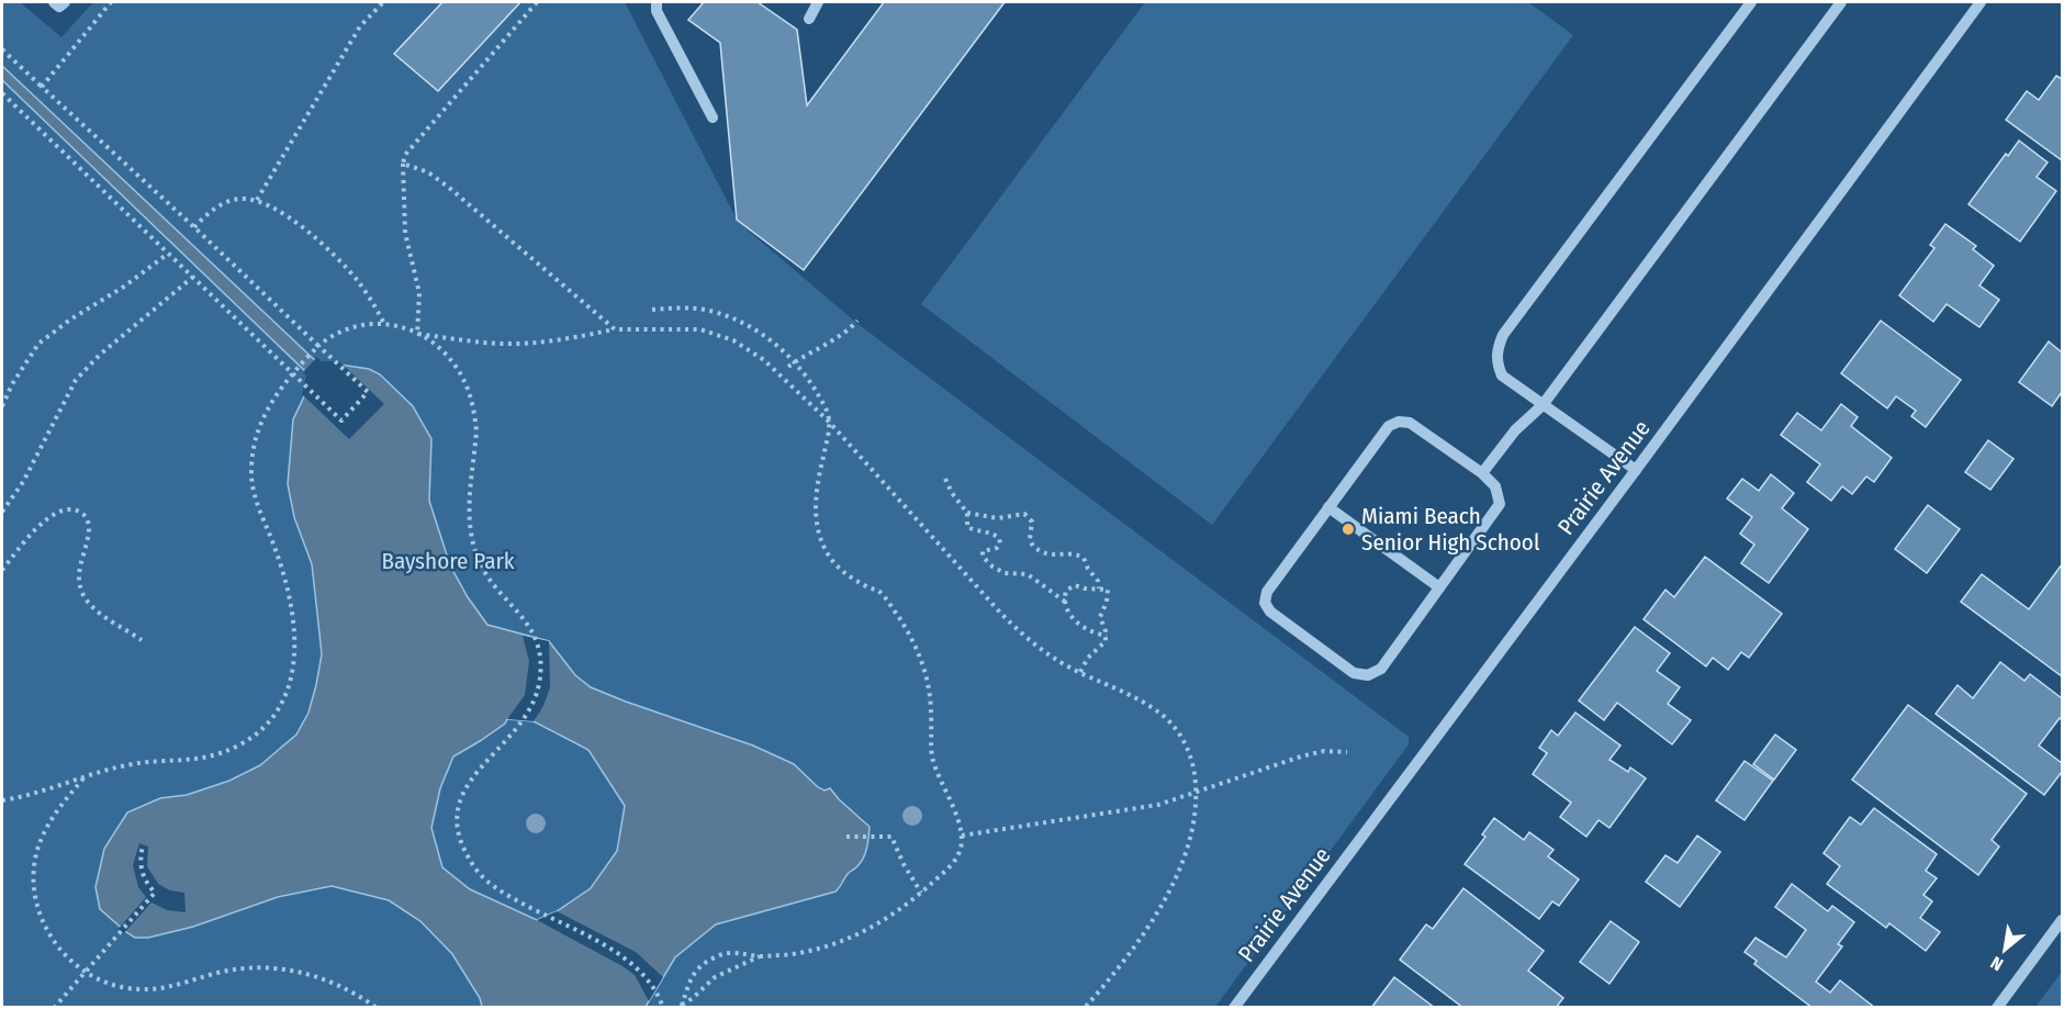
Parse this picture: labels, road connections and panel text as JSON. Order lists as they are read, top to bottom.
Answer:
{
  "streets": {
    "street": ["Prairie Avenue"]
  },
  "parks": ["Bayshore Park"],
  "places": ["Miami Beach Senior High School"],
  "north": "bottom left"
}
